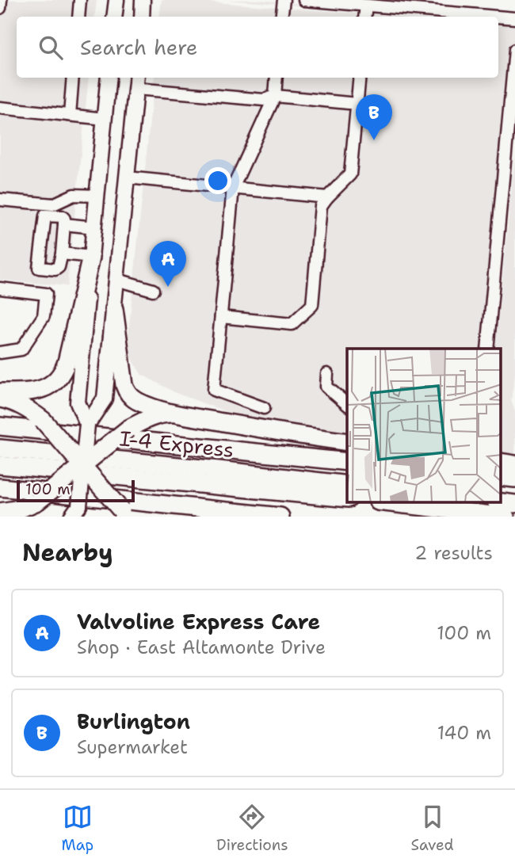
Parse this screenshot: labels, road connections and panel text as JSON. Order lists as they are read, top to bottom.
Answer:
{
  "streets": {
    "highway": ["I-4 Express"]
  },
  "scale_bar": "100 m",
  "page": {
    "search": "Search here",
    "pins": ["B", "A"],
    "scale": "100 m",
    "heading": ["Nearby", "2 results"],
    "list": [
      {
        "mark": "A",
        "name": "Valvoline Express Care",
        "note": "Shop · East Altamonte Drive",
        "value": "100 m"
      },
      {
        "mark": "B",
        "name": "Burlington",
        "note": "Supermarket",
        "value": "140 m"
      }
    ],
    "nav": ["Map", "Directions", "Saved"]
  }
}
